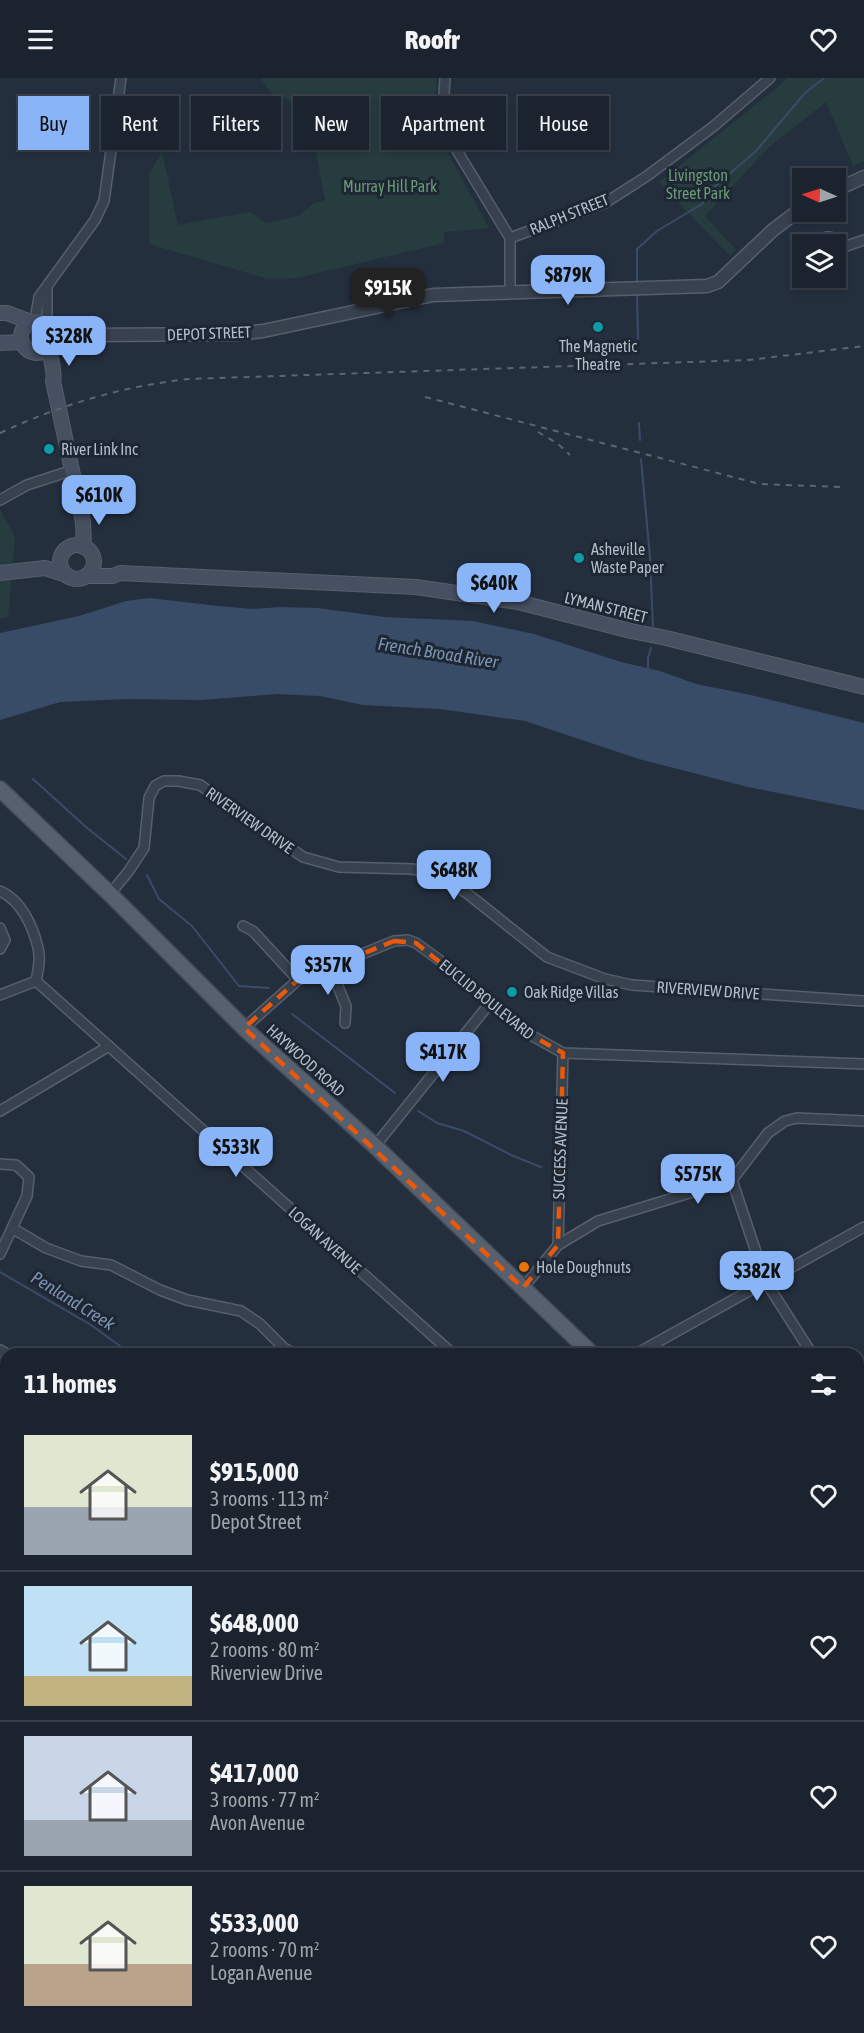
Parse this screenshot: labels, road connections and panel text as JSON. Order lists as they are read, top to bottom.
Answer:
{
  "streets": {
    "main road": ["LYMAN STREET", "HAYWOOD ROAD"],
    "street": [
      "RALPH STREET",
      "DEPOT STREET",
      "RIVERVIEW DRIVE",
      "EUCLID BOULEVARD",
      "SUCCESS AVENUE",
      "LOGAN AVENUE"
    ]
  },
  "crossings": [
    ["RIVERVIEW DRIVE", "HAYWOOD ROAD"],
    ["EUCLID BOULEVARD", "HAYWOOD ROAD"],
    ["EUCLID BOULEVARD", "SUCCESS AVENUE"]
  ],
  "water": ["French Broad River", "Penland Creek"],
  "parks": ["Livingston Street Park", "Murray Hill Park"],
  "places": [
    "The Magnetic Theatre",
    "River Link Inc",
    "Asheville Waste Paper",
    "Oak Ridge Villas",
    "Hole Doughnuts"
  ],
  "north": "left",
  "page": {
    "header": "Roofr",
    "chip": [
      "Buy",
      "Rent",
      "Filters",
      "New",
      "Apartment",
      "House"
    ],
    "price": [
      "$879K",
      "$915K",
      "$328K",
      "$610K",
      "$640K",
      "$648K",
      "$357K",
      "$417K",
      "$533K",
      "$575K",
      "$382K"
    ],
    "heading": "11 homes",
    "list": [
      {
        "name": "$915,000",
        "note": "3 rooms · 113 m² · Depot Street"
      },
      {
        "name": "$648,000",
        "note": "2 rooms · 80 m² · Riverview Drive"
      },
      {
        "name": "$417,000",
        "note": "3 rooms · 77 m² · Avon Avenue"
      },
      {
        "name": "$533,000",
        "note": "2 rooms · 70 m² · Logan Avenue"
      }
    ]
  }
}
